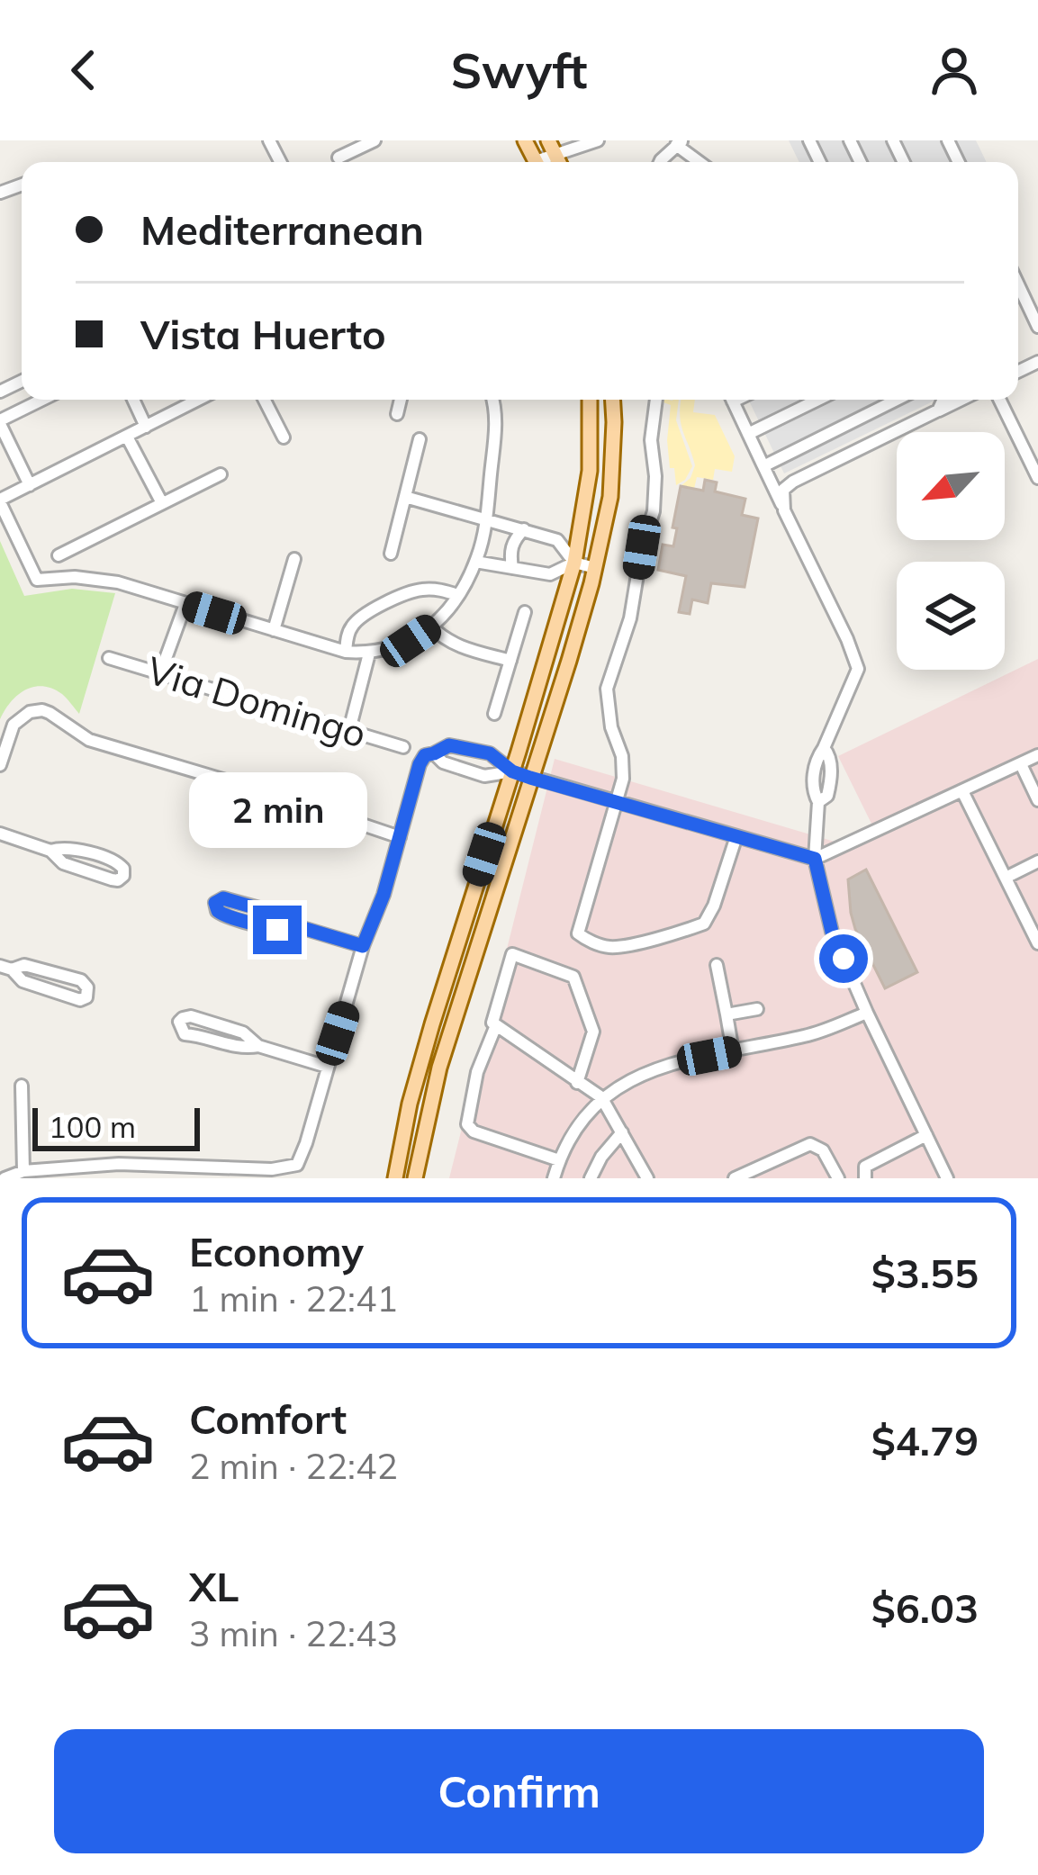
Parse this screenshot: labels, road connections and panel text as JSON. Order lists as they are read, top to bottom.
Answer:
{
  "streets": {
    "street": ["Via Domingo"]
  },
  "scale_bar": "100 m",
  "north": "bottom left",
  "page": {
    "header": "Swyft",
    "banner": ["Mediterranean", "Vista Huerto"],
    "bubble": "2 min",
    "scale": "100 m",
    "list": [
      {
        "name": "Economy",
        "note": "1 min · 22:41",
        "value": "$3.55"
      },
      {
        "name": "Comfort",
        "note": "2 min · 22:42",
        "value": "$4.79"
      },
      {
        "name": "XL",
        "note": "3 min · 22:43",
        "value": "$6.03"
      }
    ],
    "buttons": "Confirm"
  }
}
